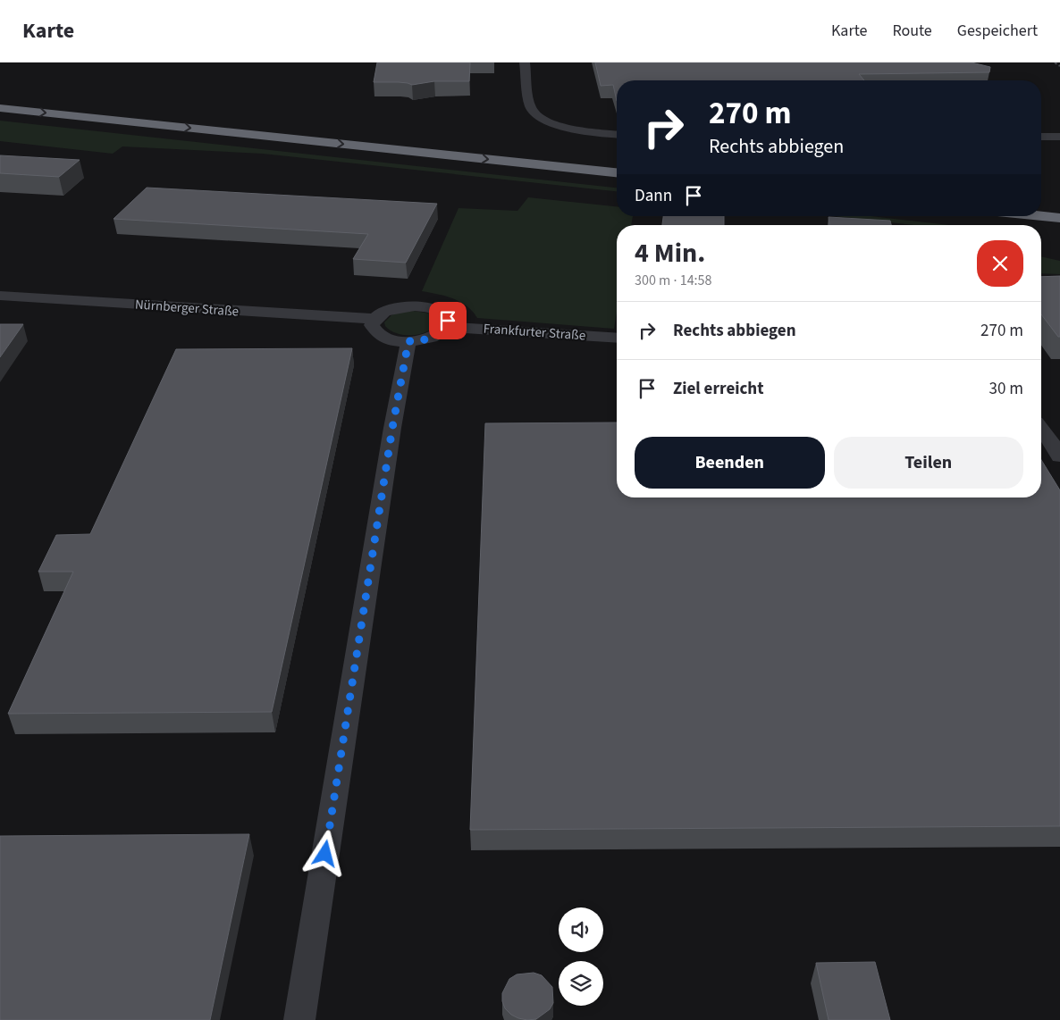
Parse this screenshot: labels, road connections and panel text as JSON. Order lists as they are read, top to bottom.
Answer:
{
  "streets": {
    "street": ["Nürnberger Straße", "Frankfurter Straße"]
  },
  "page": {
    "header": "Karte",
    "nav": ["Karte", "Route", "Gespeichert"],
    "turn": ["270 m", "Rechts abbiegen"],
    "then": "Dann",
    "heading": ["4 Min.", "300 m · 14:58"],
    "list": [
      {
        "name": "Rechts abbiegen",
        "value": "270 m"
      },
      {
        "name": "Ziel erreicht",
        "value": "30 m"
      }
    ],
    "buttons": ["Beenden", "Teilen"]
  }
}
